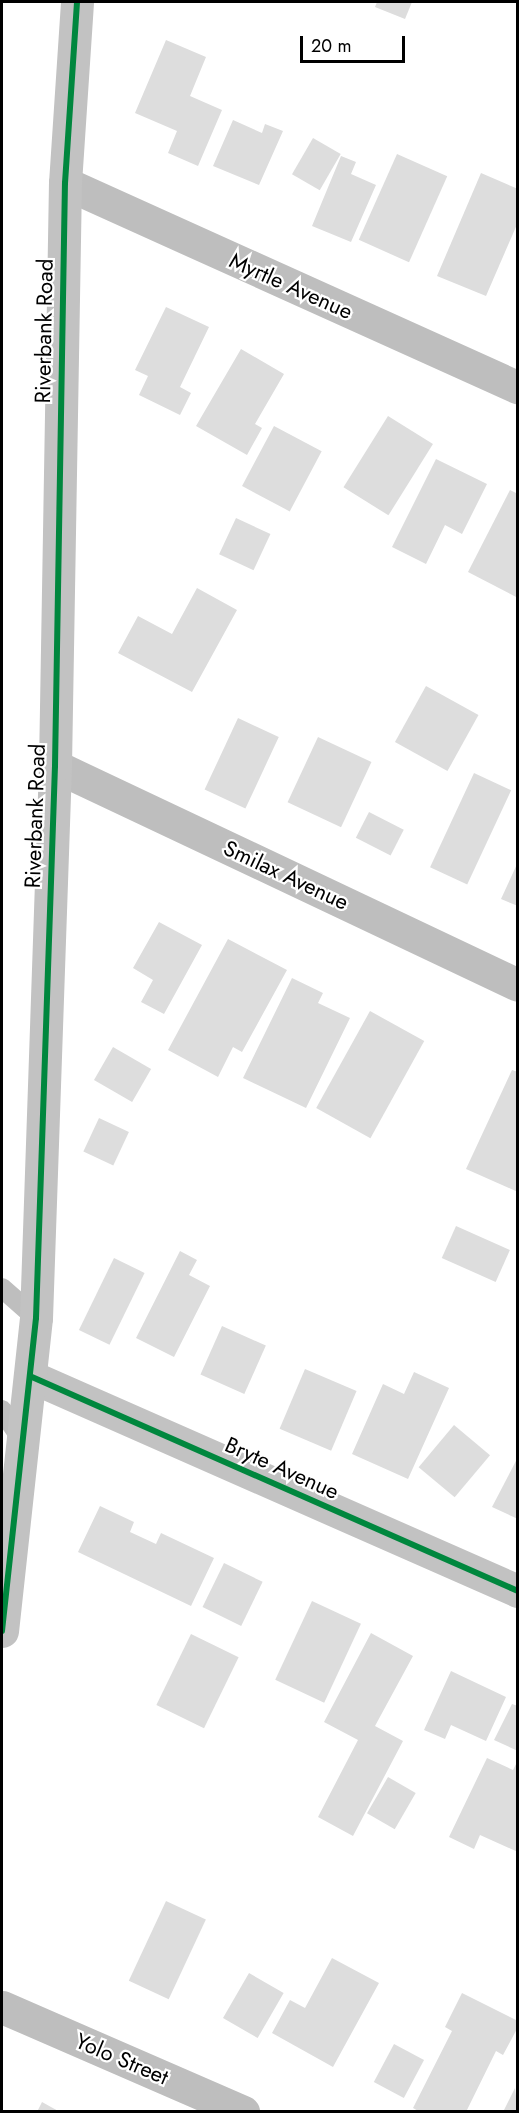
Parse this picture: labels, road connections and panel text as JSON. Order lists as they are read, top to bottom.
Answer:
{
  "streets": {
    "street": [
      "Myrtle Avenue",
      "Riverbank Road",
      "Smilax Avenue",
      "Bryte Avenue",
      "Yolo Street"
    ]
  },
  "crossings": [
    ["Myrtle Avenue", "Riverbank Road"],
    ["Riverbank Road", "Smilax Avenue"],
    ["Riverbank Road", "Bryte Avenue"]
  ],
  "scale_bar": "20 m"
}
